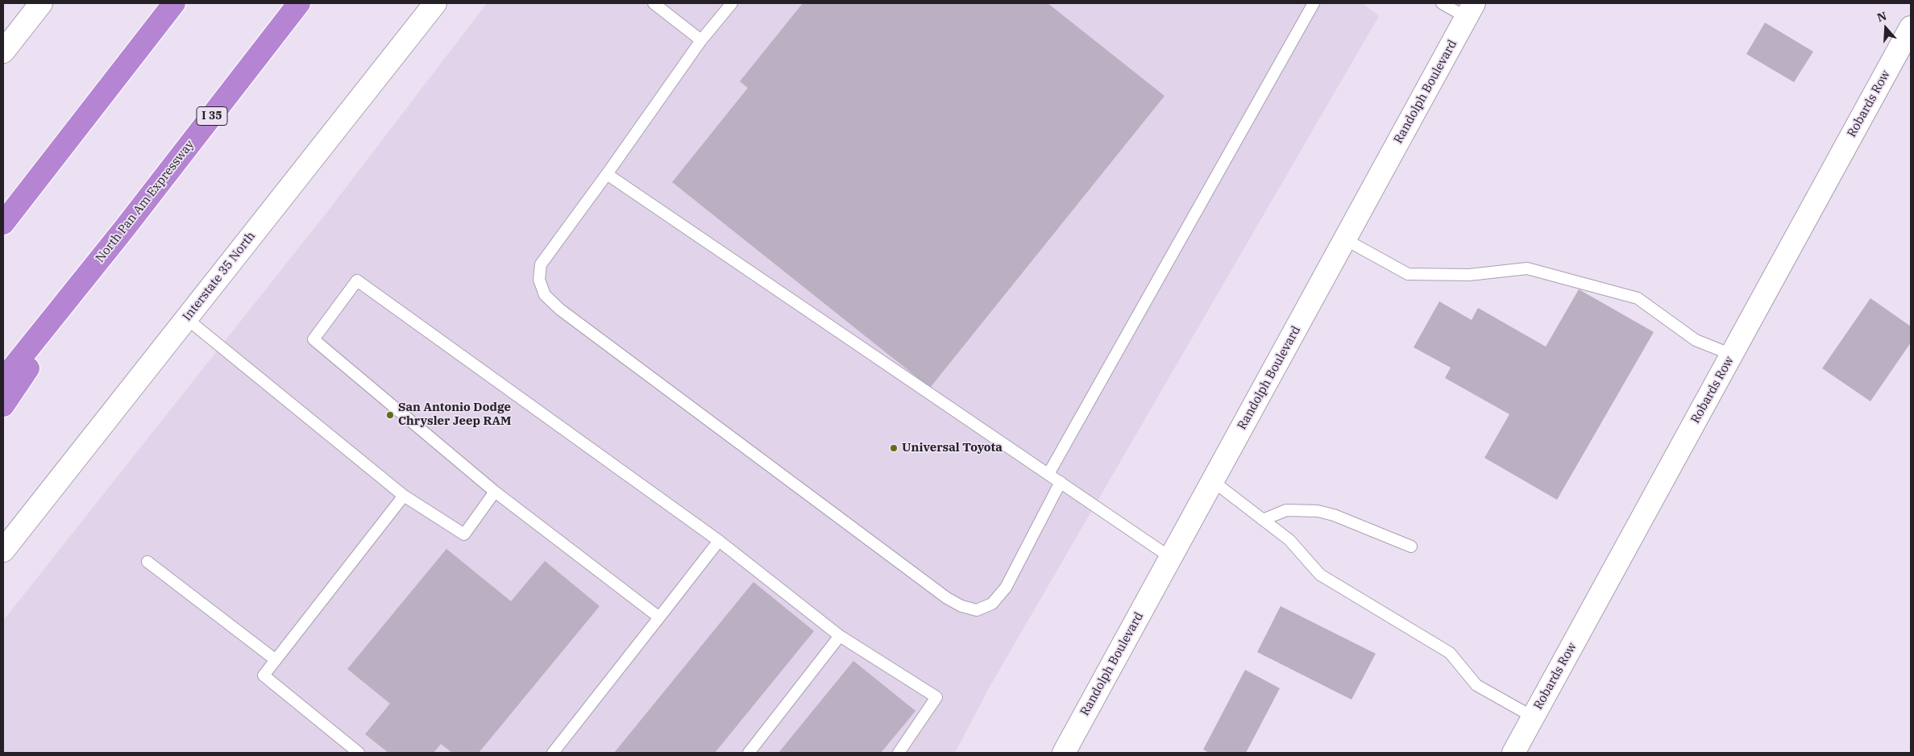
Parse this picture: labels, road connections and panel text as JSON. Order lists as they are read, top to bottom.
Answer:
{
  "streets": {
    "highway": ["I 35", "North Pan Am Expressway"],
    "street": ["Randolph Boulevard", "Robards Row", "Interstate 35 North"]
  },
  "places": ["San Antonio Dodge Chrysler Jeep RAM", "Universal Toyota"],
  "north": "top"
}
